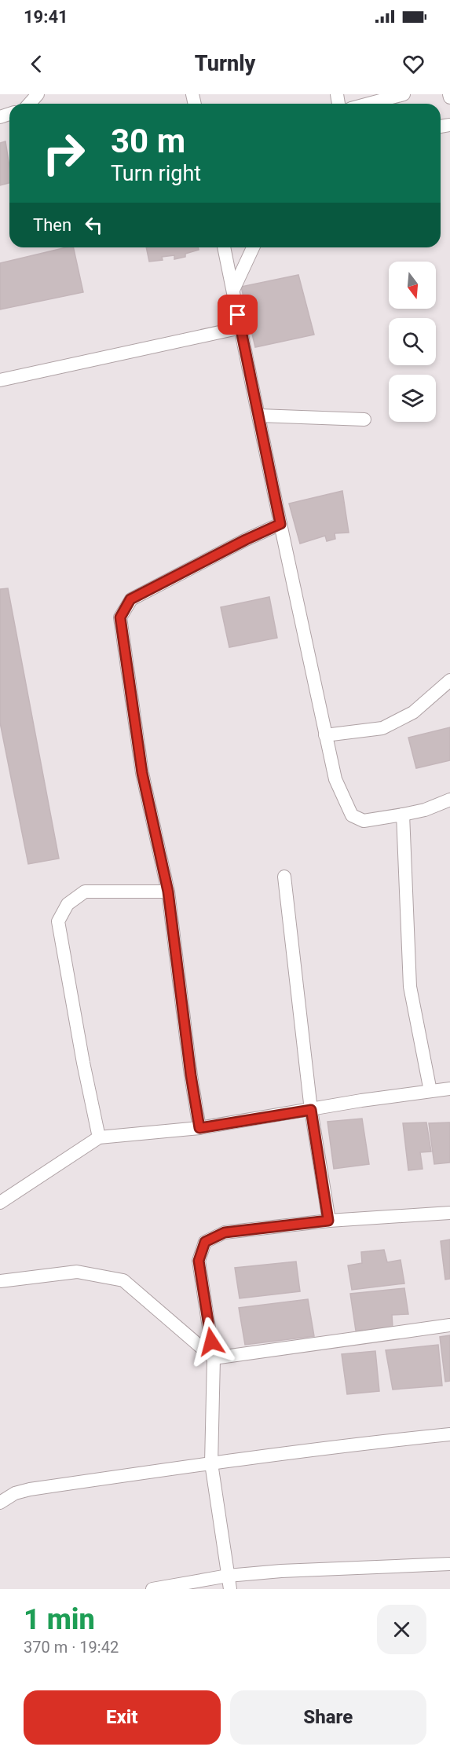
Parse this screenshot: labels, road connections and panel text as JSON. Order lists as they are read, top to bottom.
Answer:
{
  "north": "bottom",
  "page": {
    "status": "19:41",
    "header": "Turnly",
    "turn": ["30 m", "Turn right"],
    "then": "Then",
    "heading": ["1 min", "370 m · 19:42"],
    "buttons": ["Exit", "Share"]
  }
}
